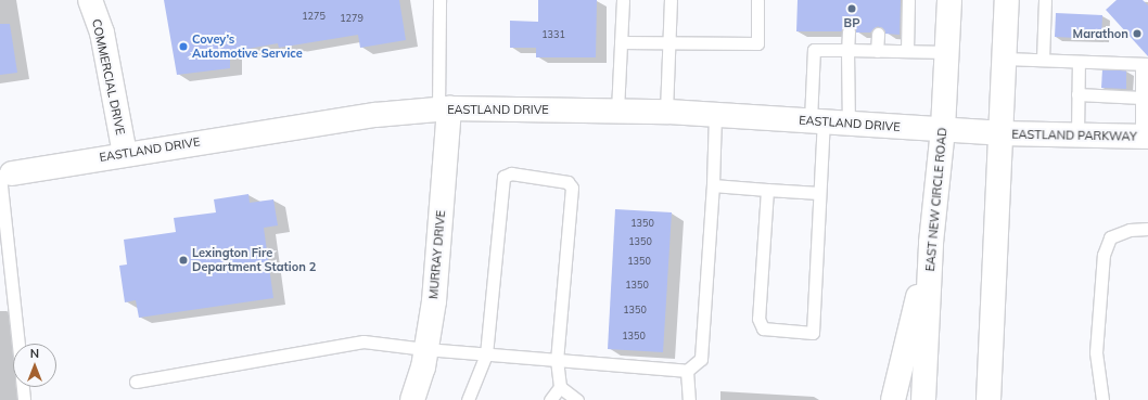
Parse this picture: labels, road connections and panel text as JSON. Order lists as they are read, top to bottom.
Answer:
{
  "streets": {
    "main road": [
      "COMMERCIAL DRIVE",
      "EASTLAND DRIVE",
      "EASTLAND PARKWAY",
      "EAST NEW CIRCLE ROAD",
      "MURRAY DRIVE"
    ]
  },
  "crossings": [
    ["COMMERCIAL DRIVE", "EASTLAND DRIVE"],
    ["EASTLAND DRIVE", "EASTLAND PARKWAY"],
    ["EASTLAND DRIVE", "EAST NEW CIRCLE ROAD"],
    ["EASTLAND DRIVE", "MURRAY DRIVE"]
  ],
  "places": [
    "BP",
    "Marathon",
    "Covey’s Automotive Service",
    "Lexington Fire Department Station 2"
  ],
  "house_numbers": [
    "1275",
    "1279",
    "1331",
    "1350",
    "1350",
    "1350",
    "1350",
    "1350",
    "1350"
  ],
  "north": "top"
}
